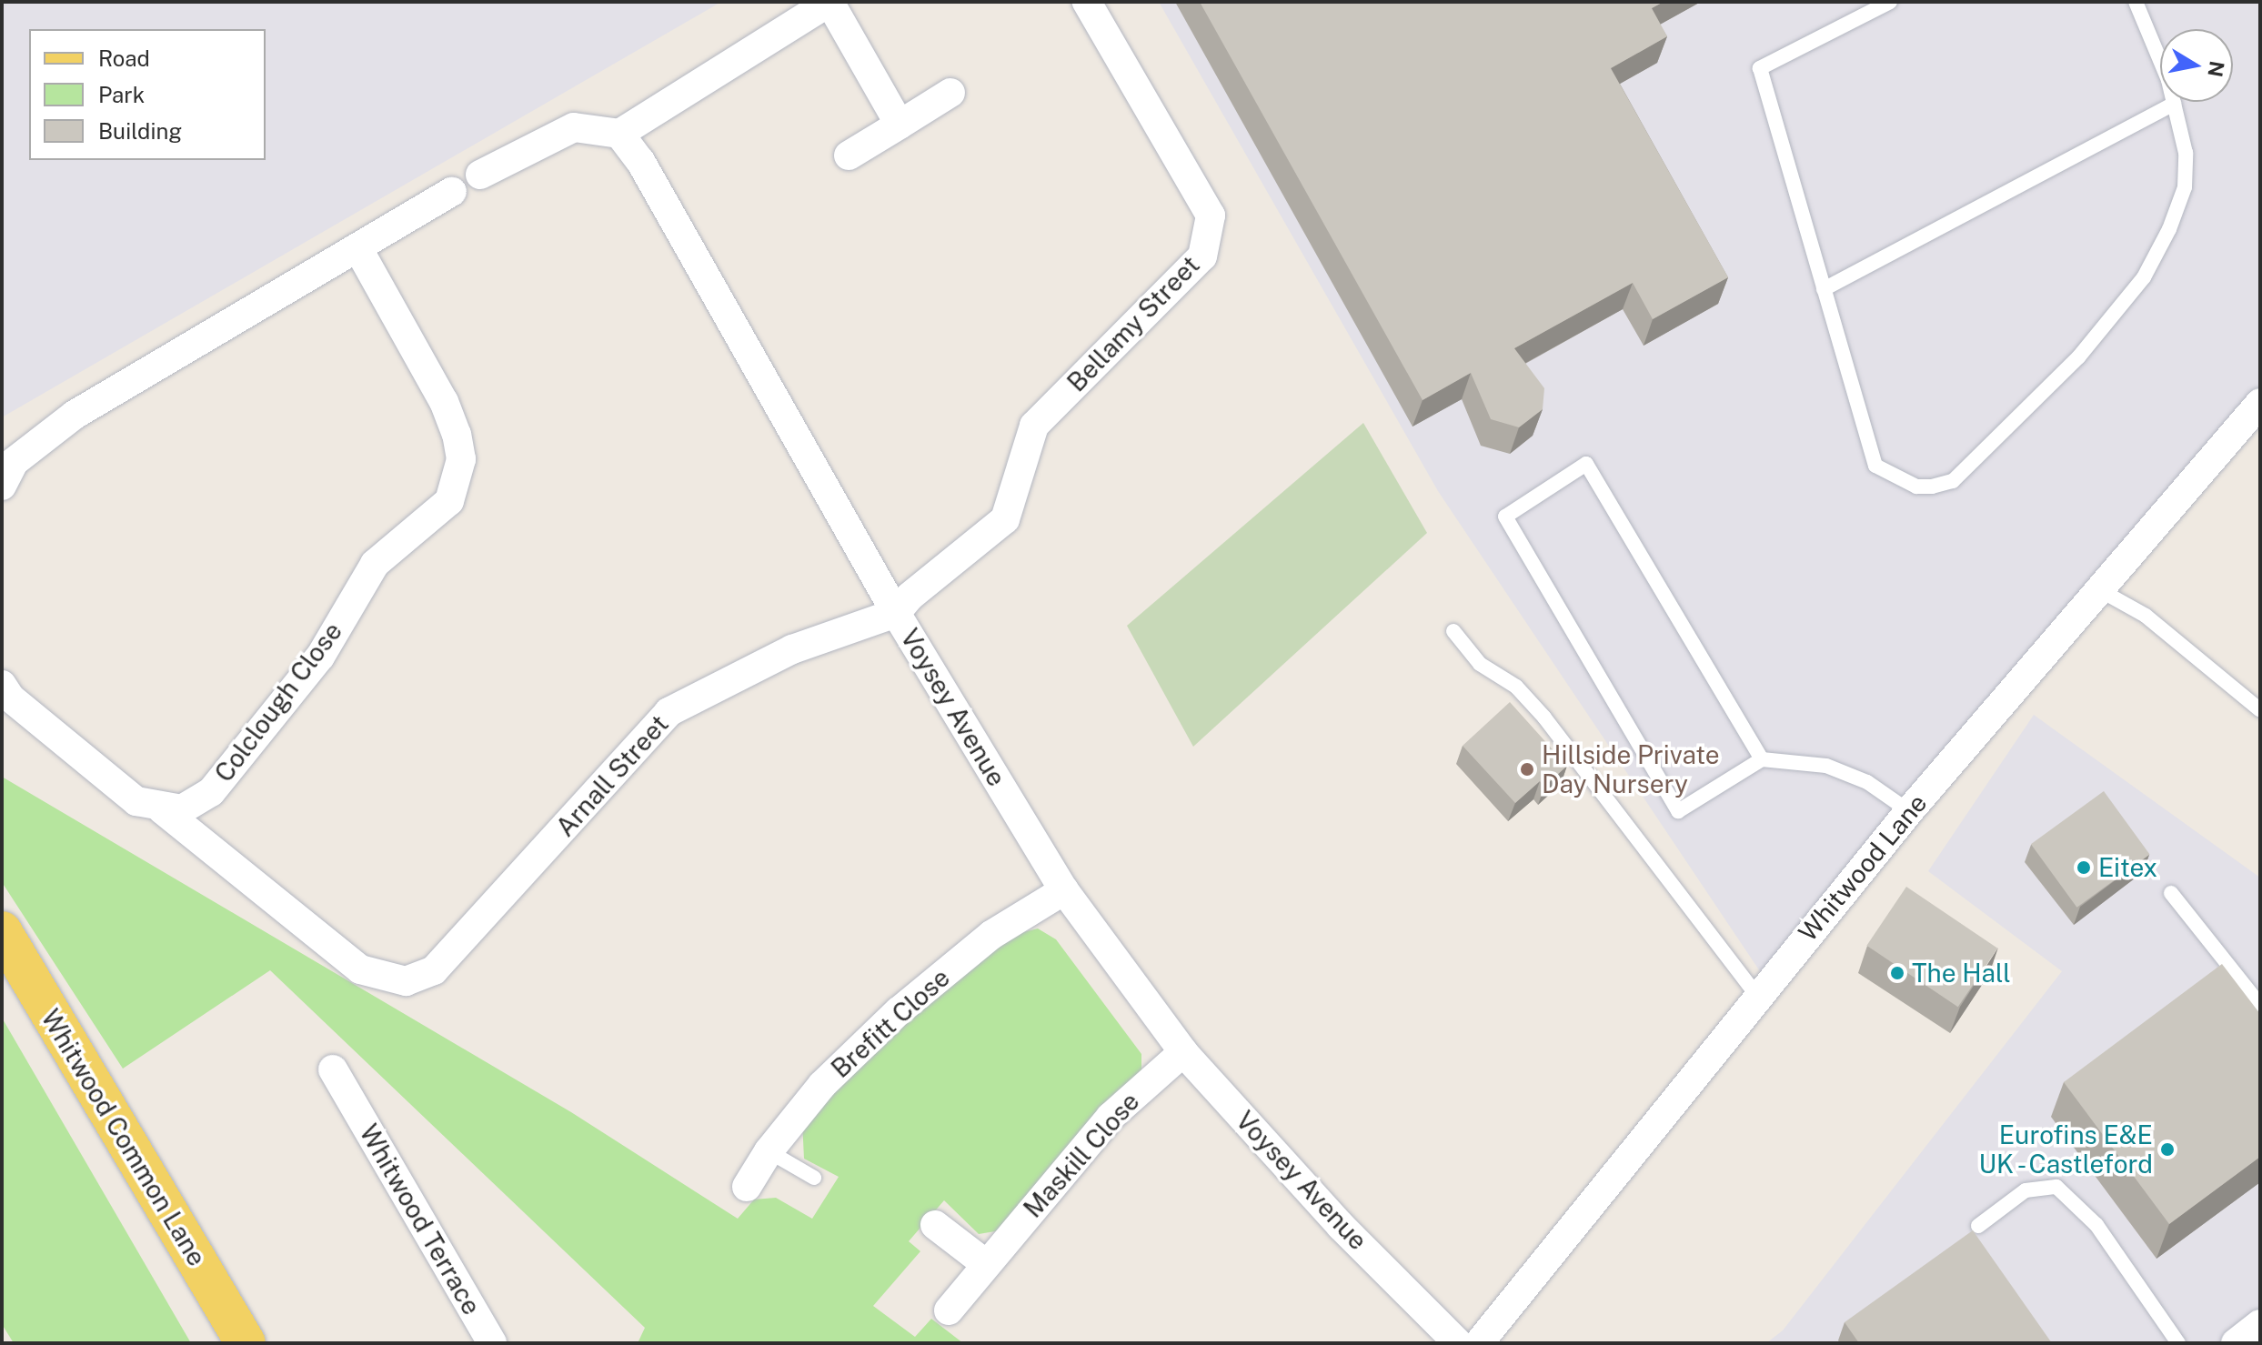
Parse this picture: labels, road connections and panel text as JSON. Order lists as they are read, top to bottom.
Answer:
{
  "streets": {
    "main road": ["Whitwood Common Lane"],
    "street": [
      "Bellamy Street",
      "Colclough Close",
      "Voysey Avenue",
      "Arnall Street",
      "Whitwood Lane",
      "Brefitt Close",
      "Maskill Close",
      "Whitwood Terrace"
    ]
  },
  "crossings": [
    ["Bellamy Street", "Voysey Avenue"],
    ["Bellamy Street", "Arnall Street"],
    ["Colclough Close", "Arnall Street"],
    ["Voysey Avenue", "Arnall Street"],
    ["Voysey Avenue", "Brefitt Close"],
    ["Voysey Avenue", "Maskill Close"]
  ],
  "places": [
    "Hillside Private Day Nursery",
    "Eitex",
    "The Hall",
    "Eurofins E&E UK - Castleford"
  ],
  "legend": ["Road", "Park", "Building"],
  "north": "right"
}
